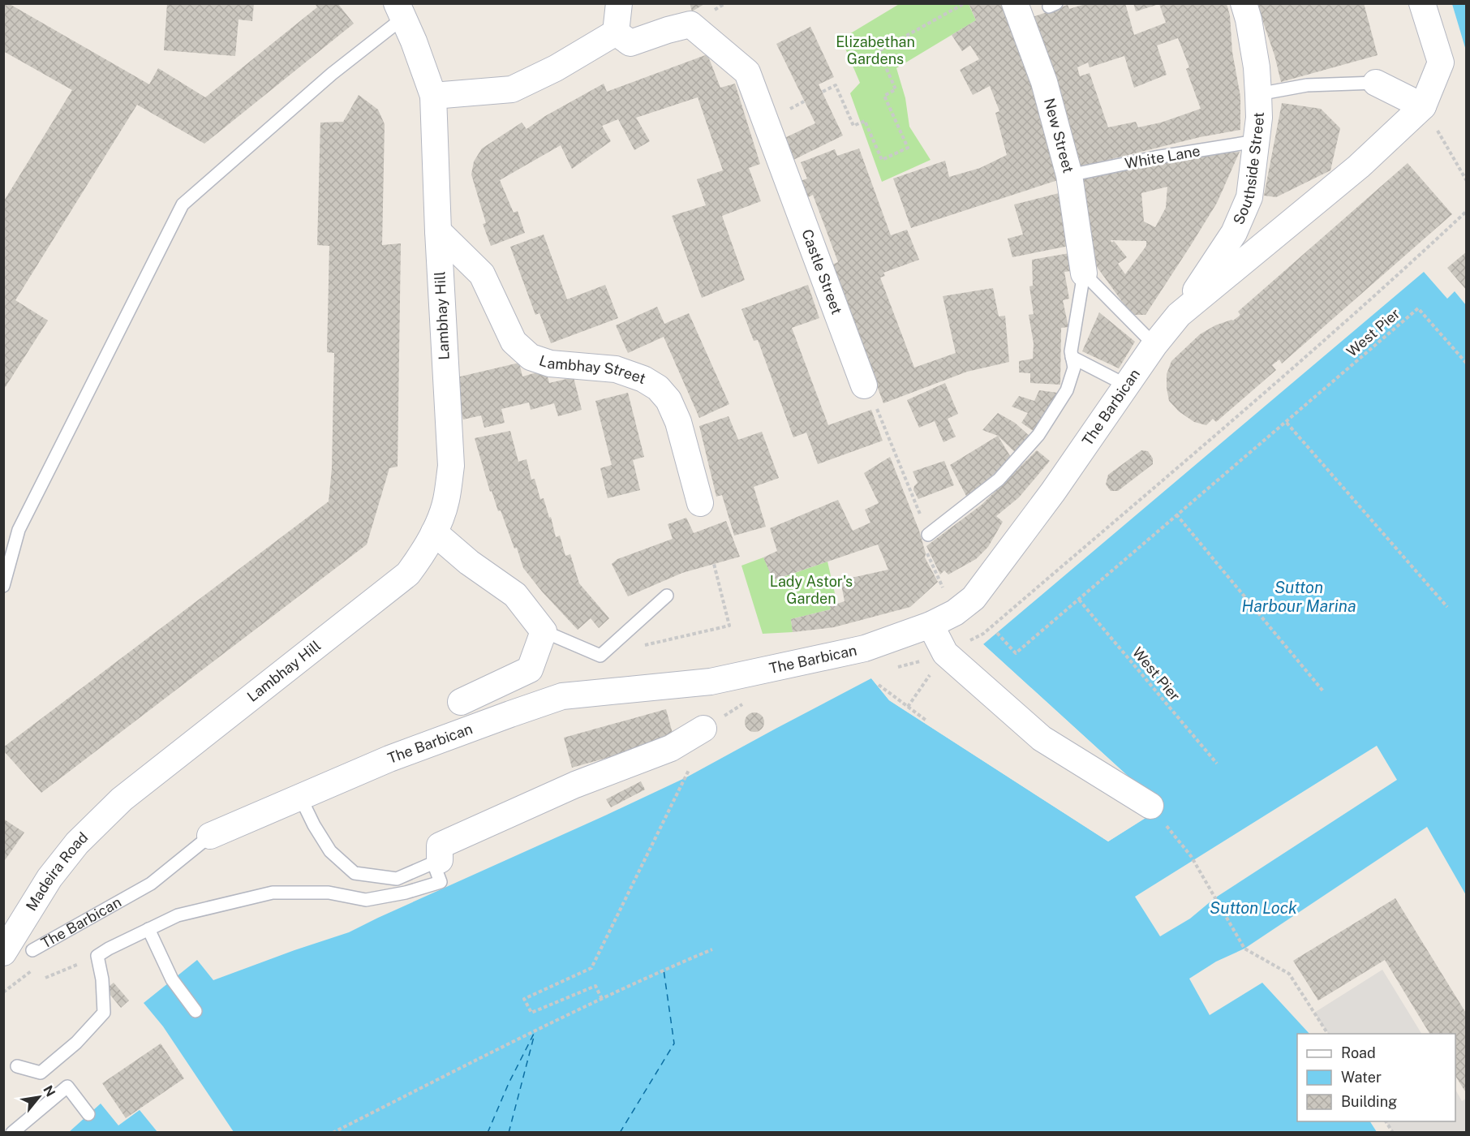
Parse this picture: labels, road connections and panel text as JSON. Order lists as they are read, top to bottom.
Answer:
{
  "streets": {
    "street": [
      "New Street",
      "Southside Street",
      "Castle Street",
      "Lambhay Hill",
      "Lambhay Street",
      "The Barbican",
      "Madeira Road"
    ],
    "lane": ["White Lane"],
    "path": ["West Pier"]
  },
  "crossings": [
    ["New Street", "White Lane"],
    ["White Lane", "Southside Street"],
    ["Southside Street", "The Barbican"],
    ["Lambhay Hill", "Lambhay Street"],
    ["Lambhay Hill", "Madeira Road"]
  ],
  "water": ["Sutton Harbour Marina", "Sutton Lock"],
  "parks": ["Elizabethan Gardens", "Lady Astor's Garden"],
  "legend": ["Road", "Water", "Building"],
  "north": "top right"
}
